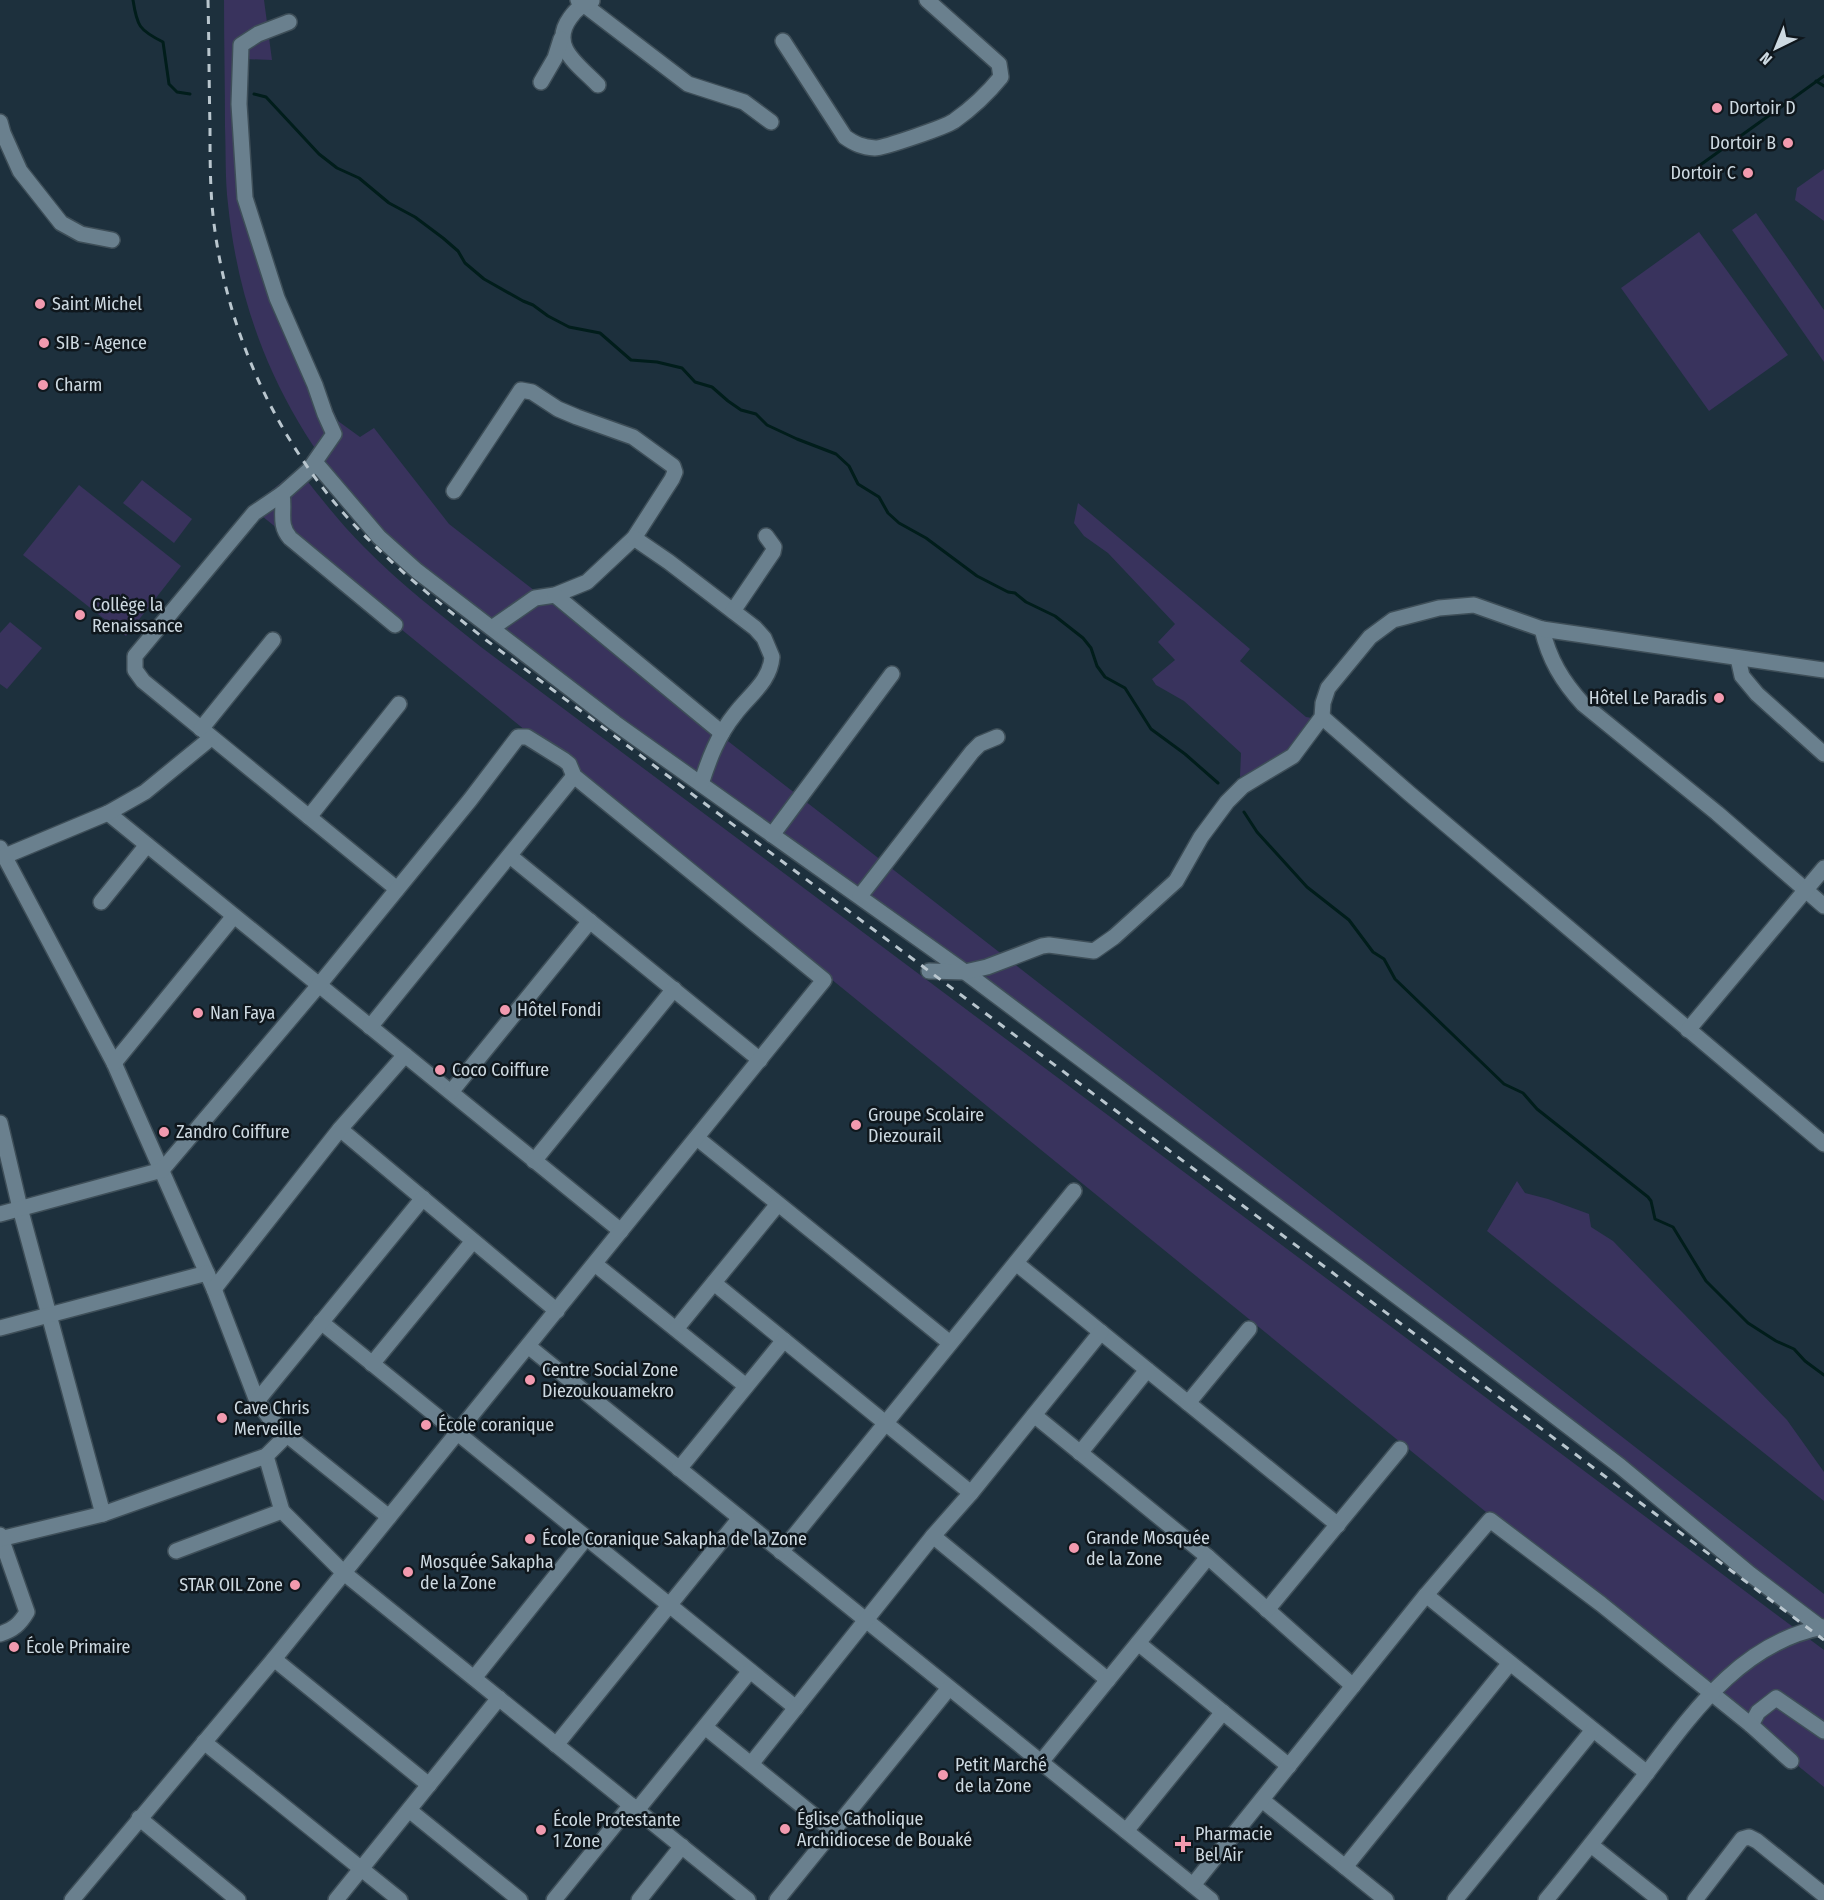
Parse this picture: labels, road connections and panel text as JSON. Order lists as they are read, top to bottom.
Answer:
{
  "places": {
    "other": [
      "Dortoir D",
      "Dortoir B",
      "Dortoir C",
      "Saint Michel",
      "SIB - Agence",
      "Charm",
      "Collège la Renaissance",
      "Hôtel Le Paradis",
      "Hôtel Fondi",
      "Nan Faya",
      "Coco Coiffure",
      "Groupe Scolaire Diezourail",
      "Zandro Coiffure",
      "Centre Social Zone Diezoukouamekro",
      "Cave Chris Merveille",
      "École coranique",
      "École Coranique Sakapha de la Zone",
      "Grande Mosquée de la Zone",
      "Mosquée Sakapha de la Zone",
      "STAR OIL Zone",
      "École Primaire",
      "Petit Marché de la Zone",
      "Église Catholique Archidiocese de Bouaké",
      "École Protestante 1 Zone"
    ],
    "health": ["Pharmacie Bel Air"]
  },
  "north": "bottom left"
}
